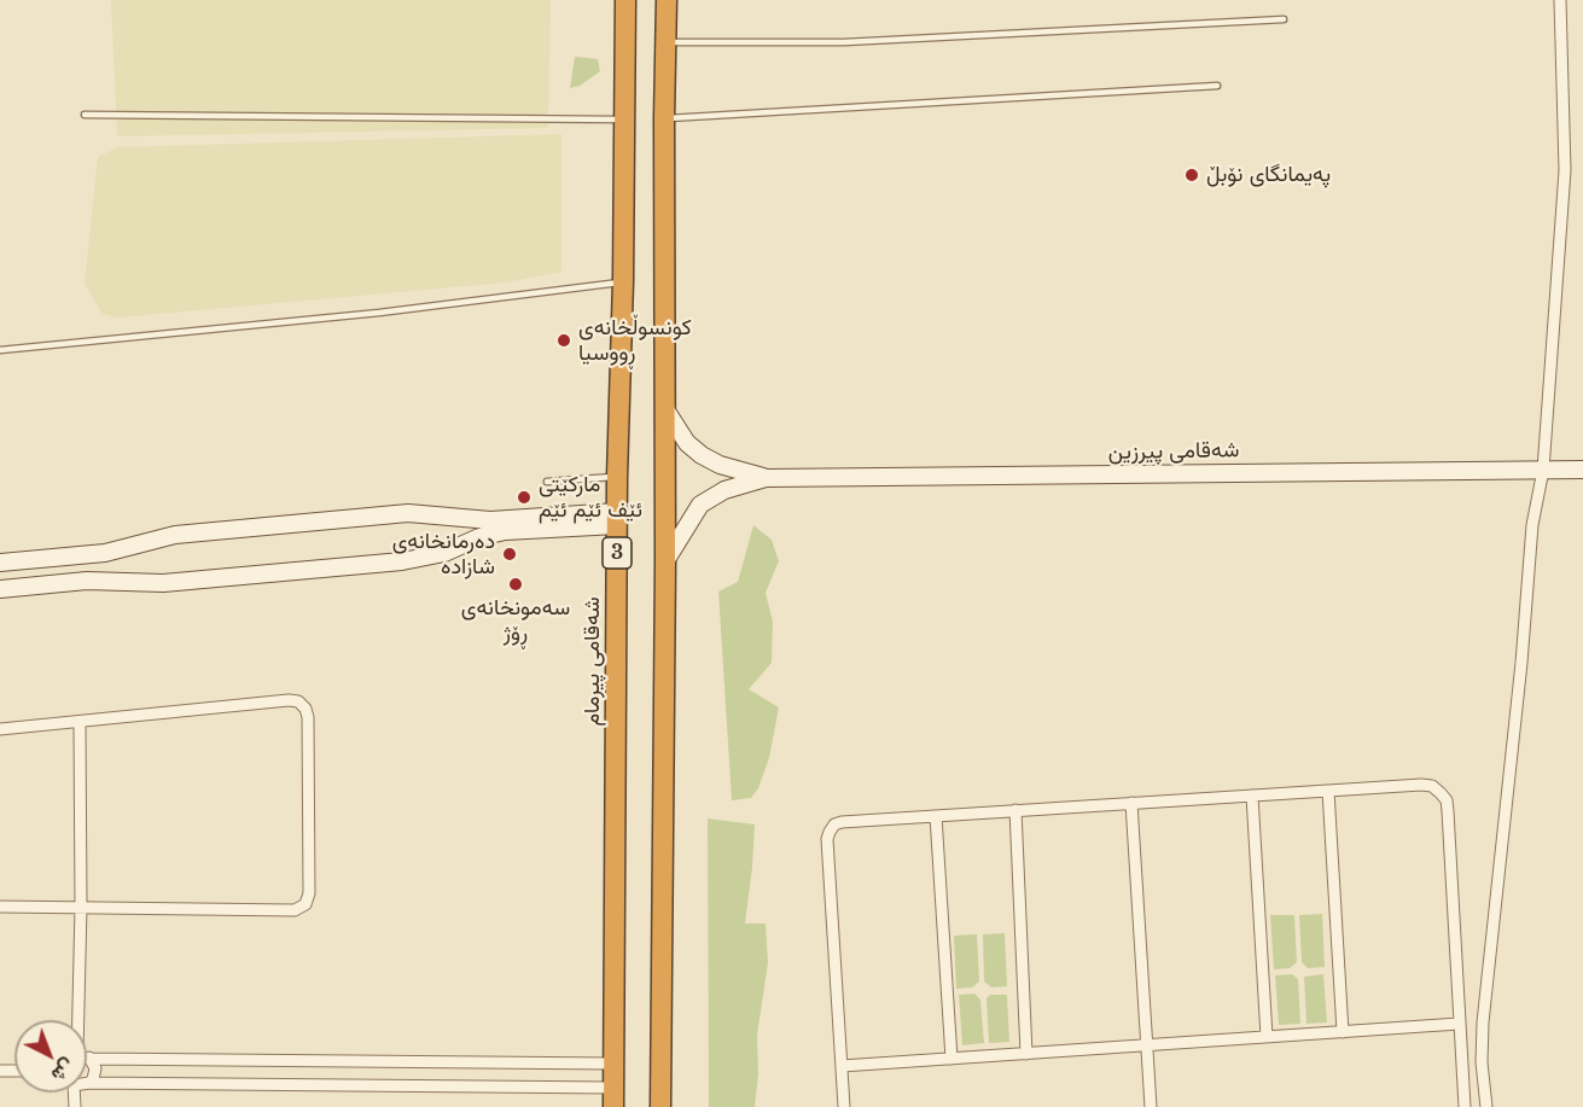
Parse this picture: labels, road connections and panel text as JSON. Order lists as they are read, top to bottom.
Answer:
{
  "streets": {
    "highway": ["3", "شەقامی پیرمام"],
    "street": ["شەقامی پیرزین"]
  },
  "places": [
    "پەیمانگای نۆبڵ",
    "کونسوڵخانەی ڕووسیا",
    "مارکێتی ئێف ئێم ئێم",
    "دەرمانخانەی شازادە",
    "سەمونخانەی ڕۆژ"
  ],
  "north": "bottom right"
}
